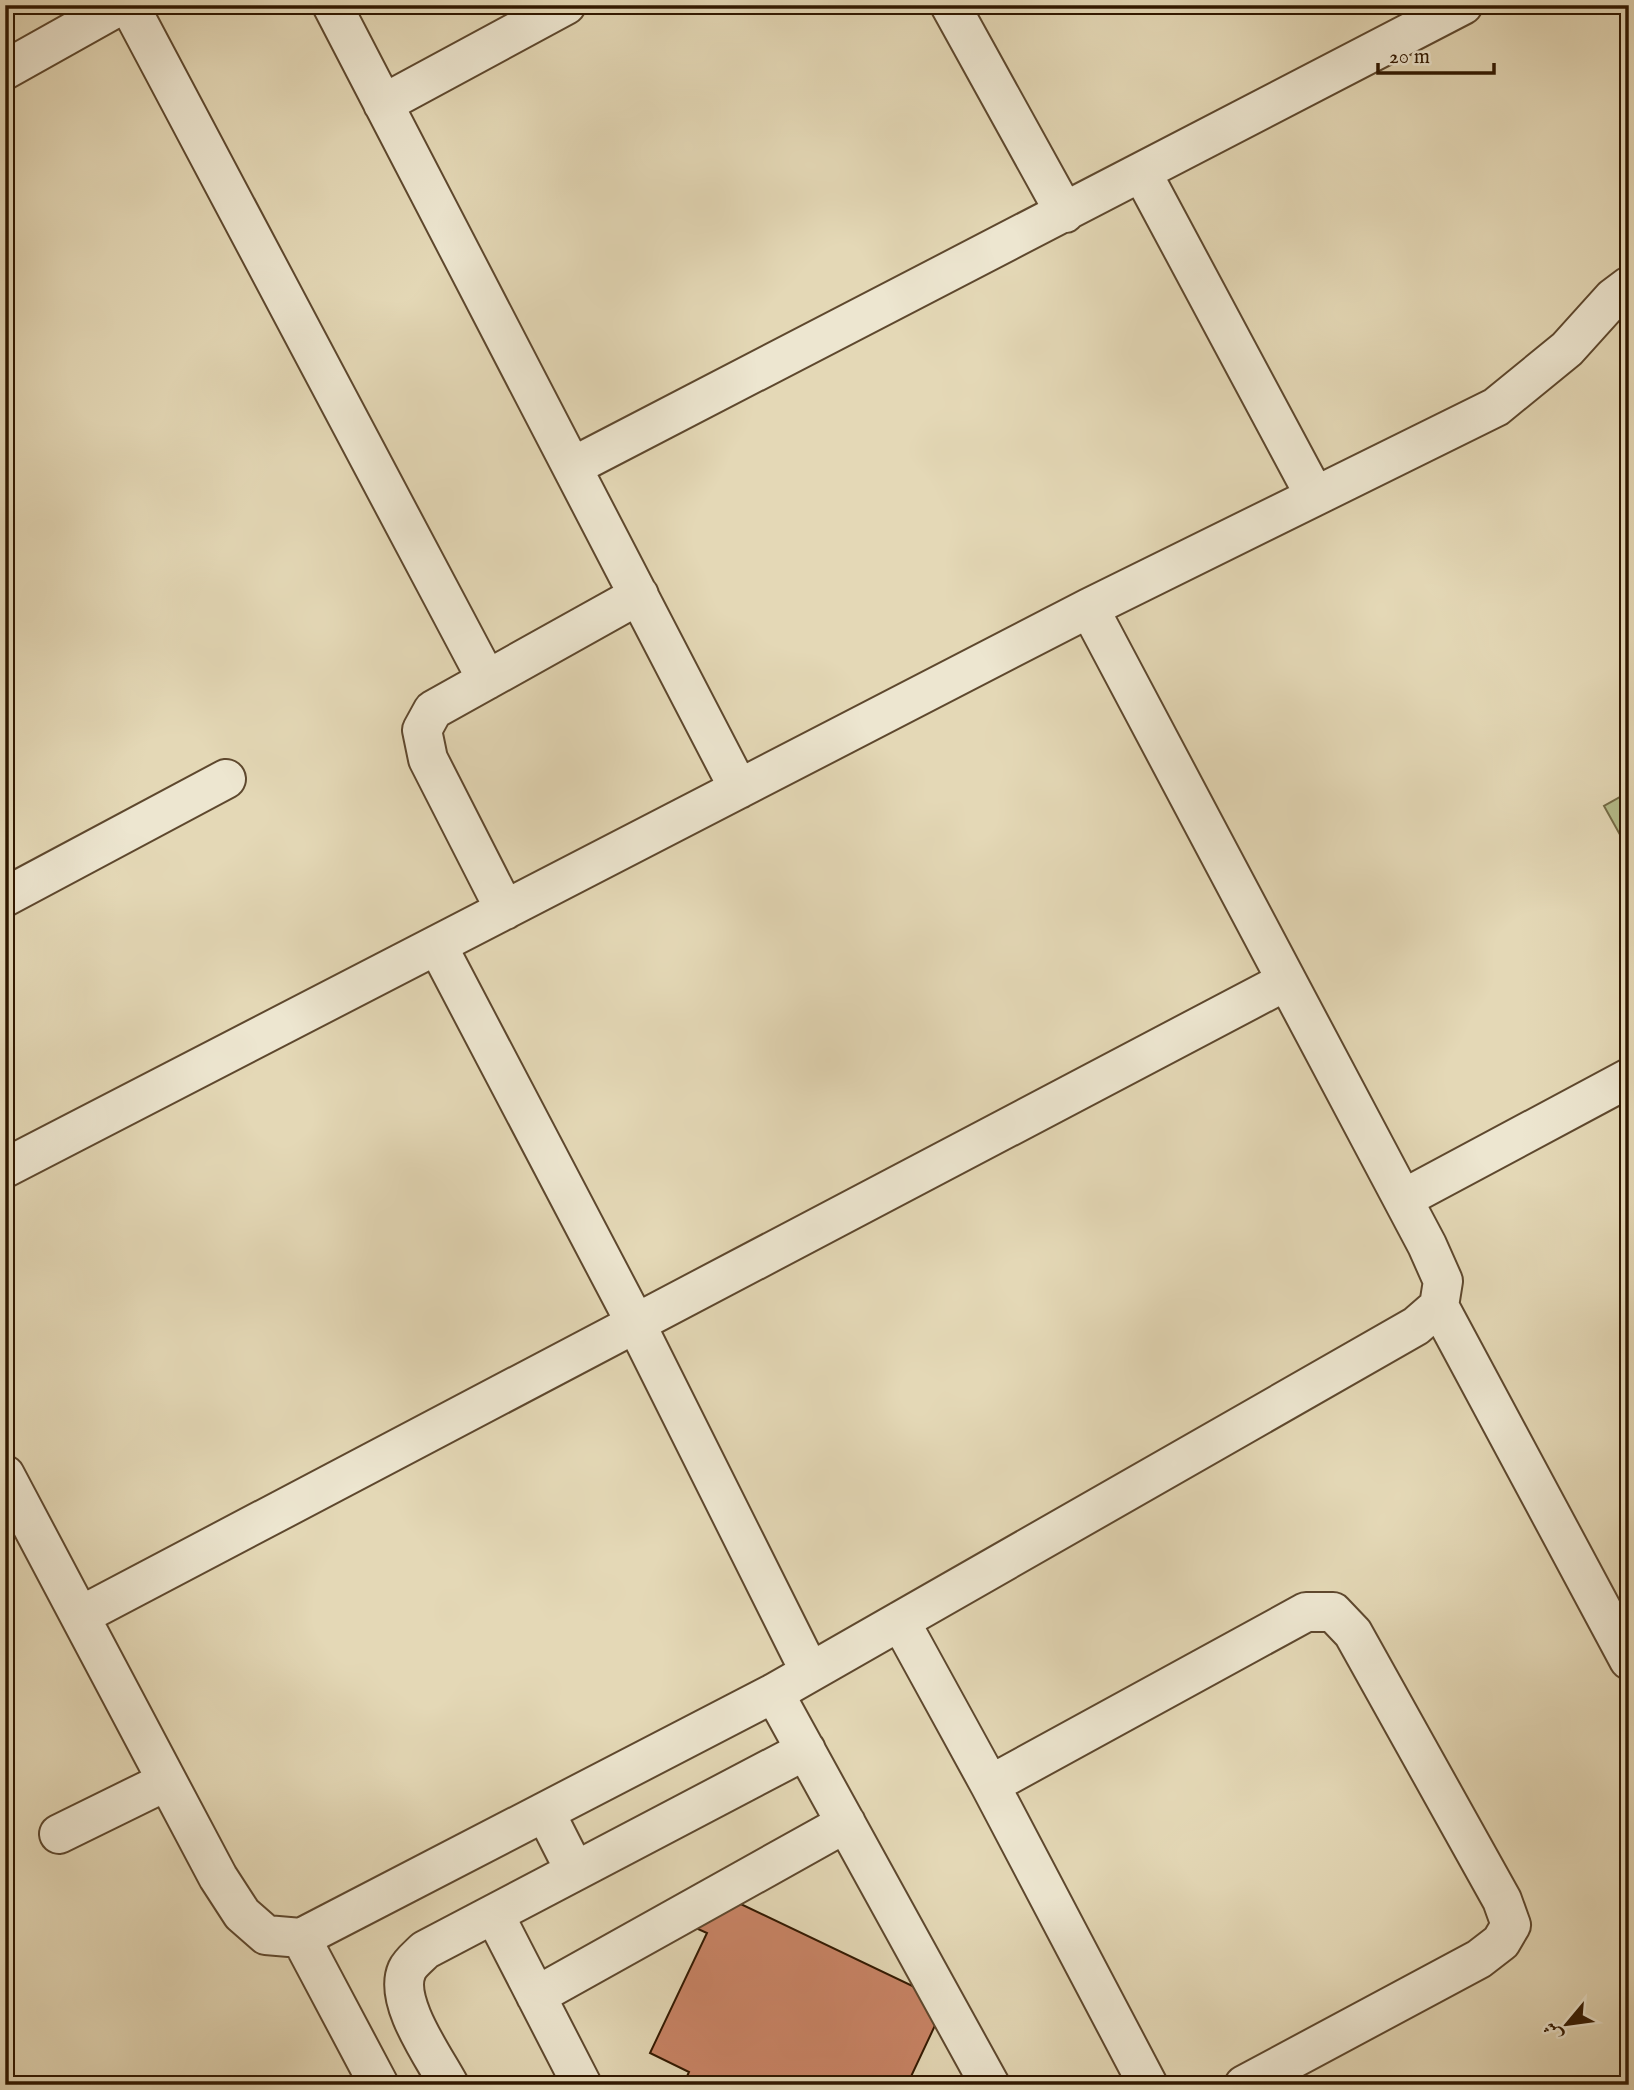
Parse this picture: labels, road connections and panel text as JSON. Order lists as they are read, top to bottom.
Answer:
{
  "scale_bar": "20 m",
  "north": "bottom left"
}
